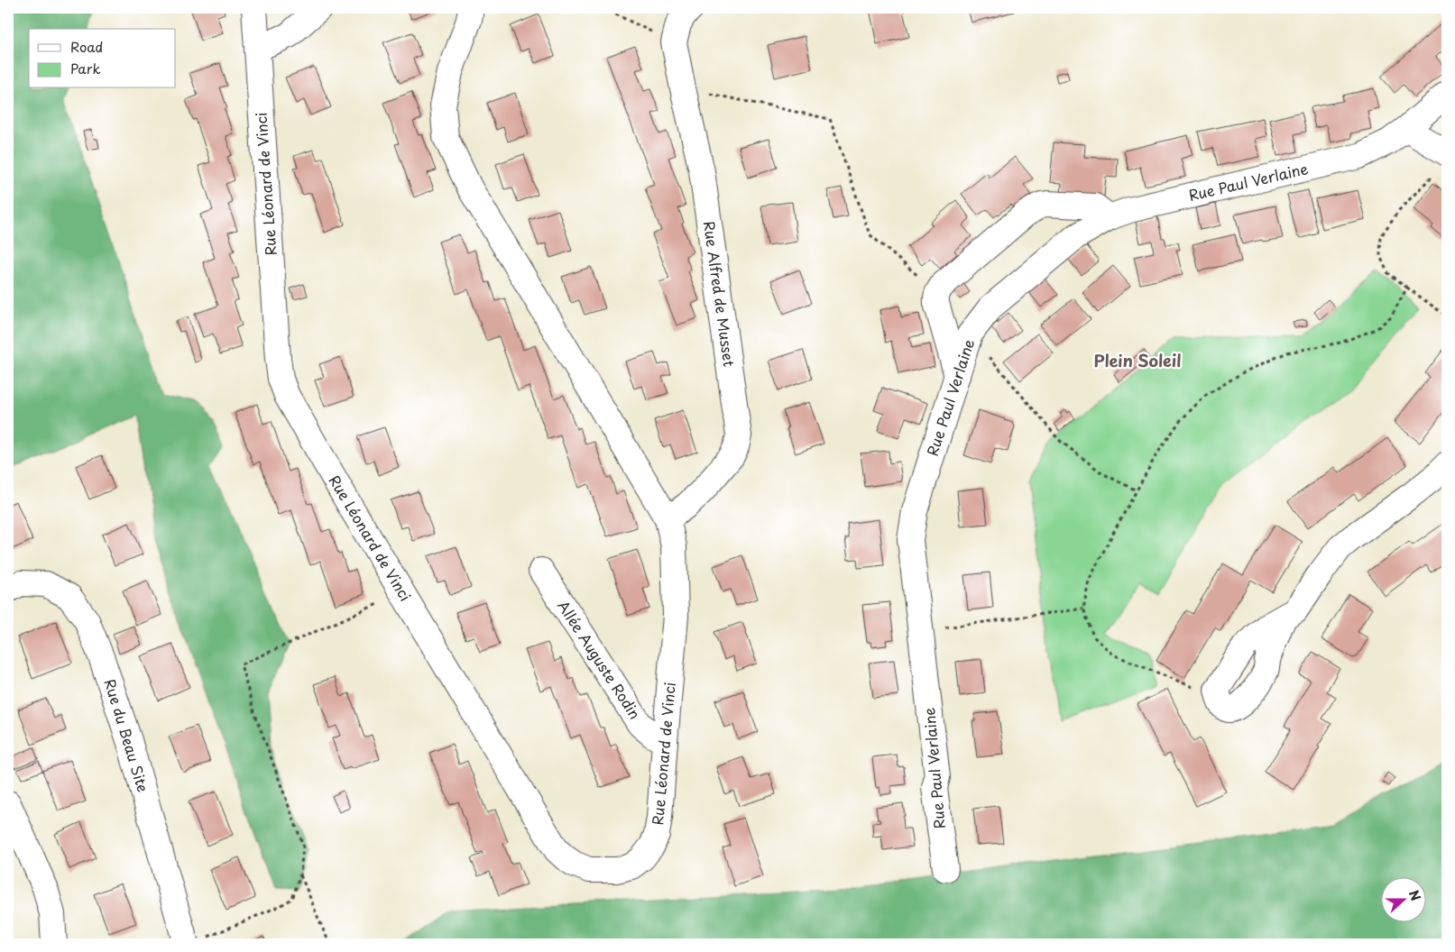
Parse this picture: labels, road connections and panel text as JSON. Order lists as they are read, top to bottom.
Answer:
{
  "streets": {
    "street": [
      "Rue Paul Verlaine",
      "Rue Léonard de Vinci",
      "Rue Alfred de Musset",
      "Allée Auguste Rodin",
      "Rue du Beau Site"
    ]
  },
  "crossings": [
    ["Rue Léonard de Vinci", "Rue Alfred de Musset"],
    ["Rue Léonard de Vinci", "Allée Auguste Rodin"]
  ],
  "districts": ["Plein Soleil"],
  "legend": ["Road", "Park"],
  "north": "right"
}
